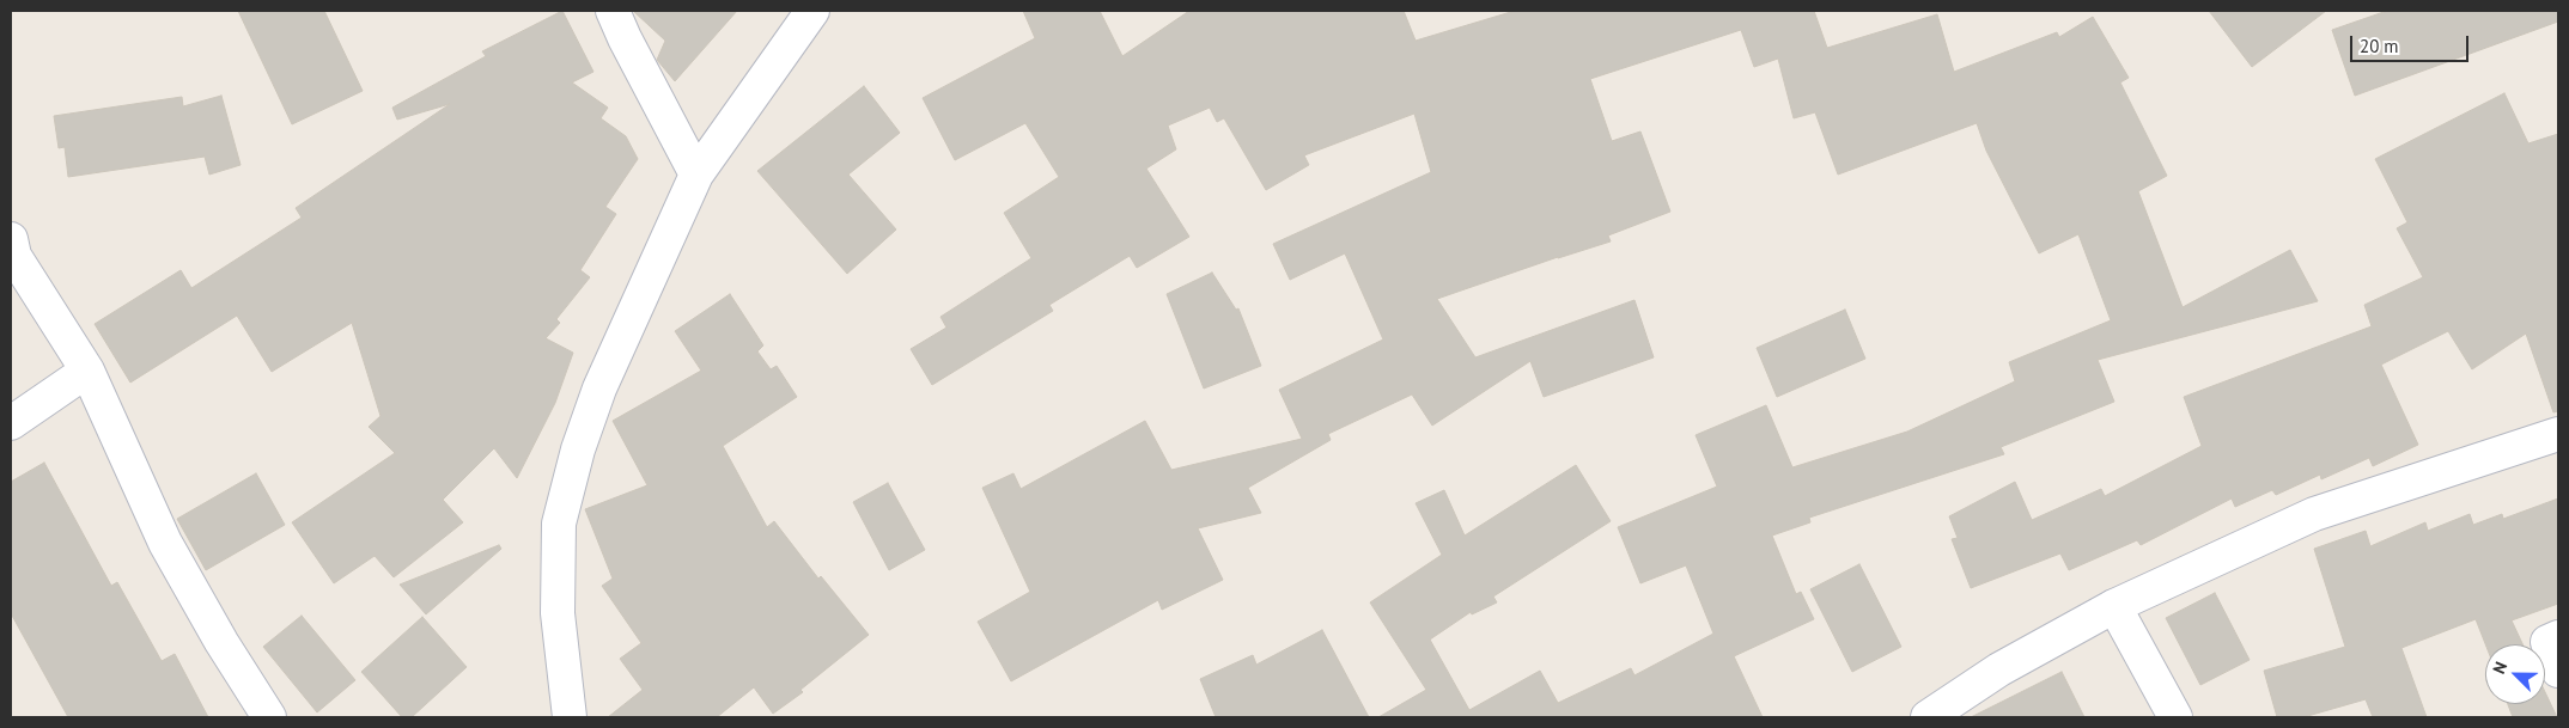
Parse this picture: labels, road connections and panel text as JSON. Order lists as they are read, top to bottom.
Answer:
{
  "scale_bar": "20 m",
  "north": "top left"
}
